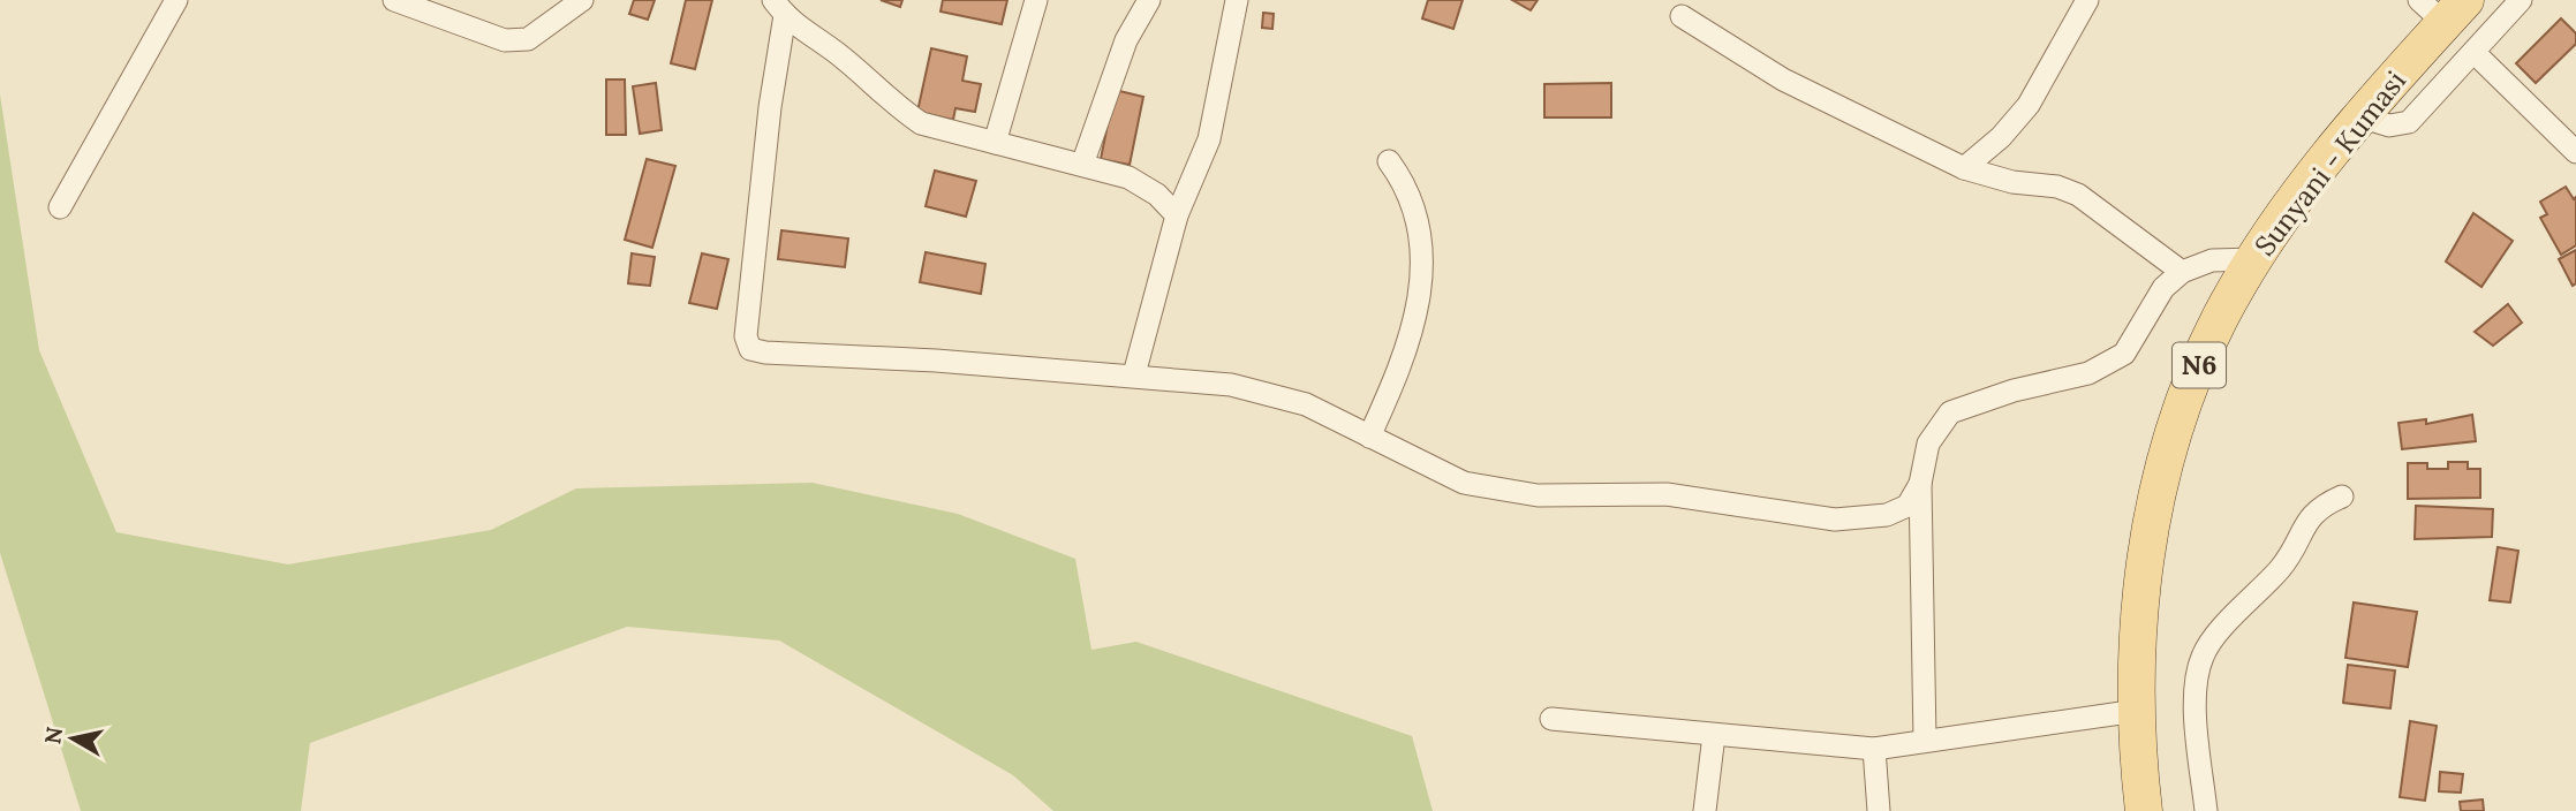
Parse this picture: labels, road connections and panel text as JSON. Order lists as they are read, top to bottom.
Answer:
{
  "streets": {
    "main road": ["Sunyani - Kumasi", "N6"]
  },
  "north": "left"
}
